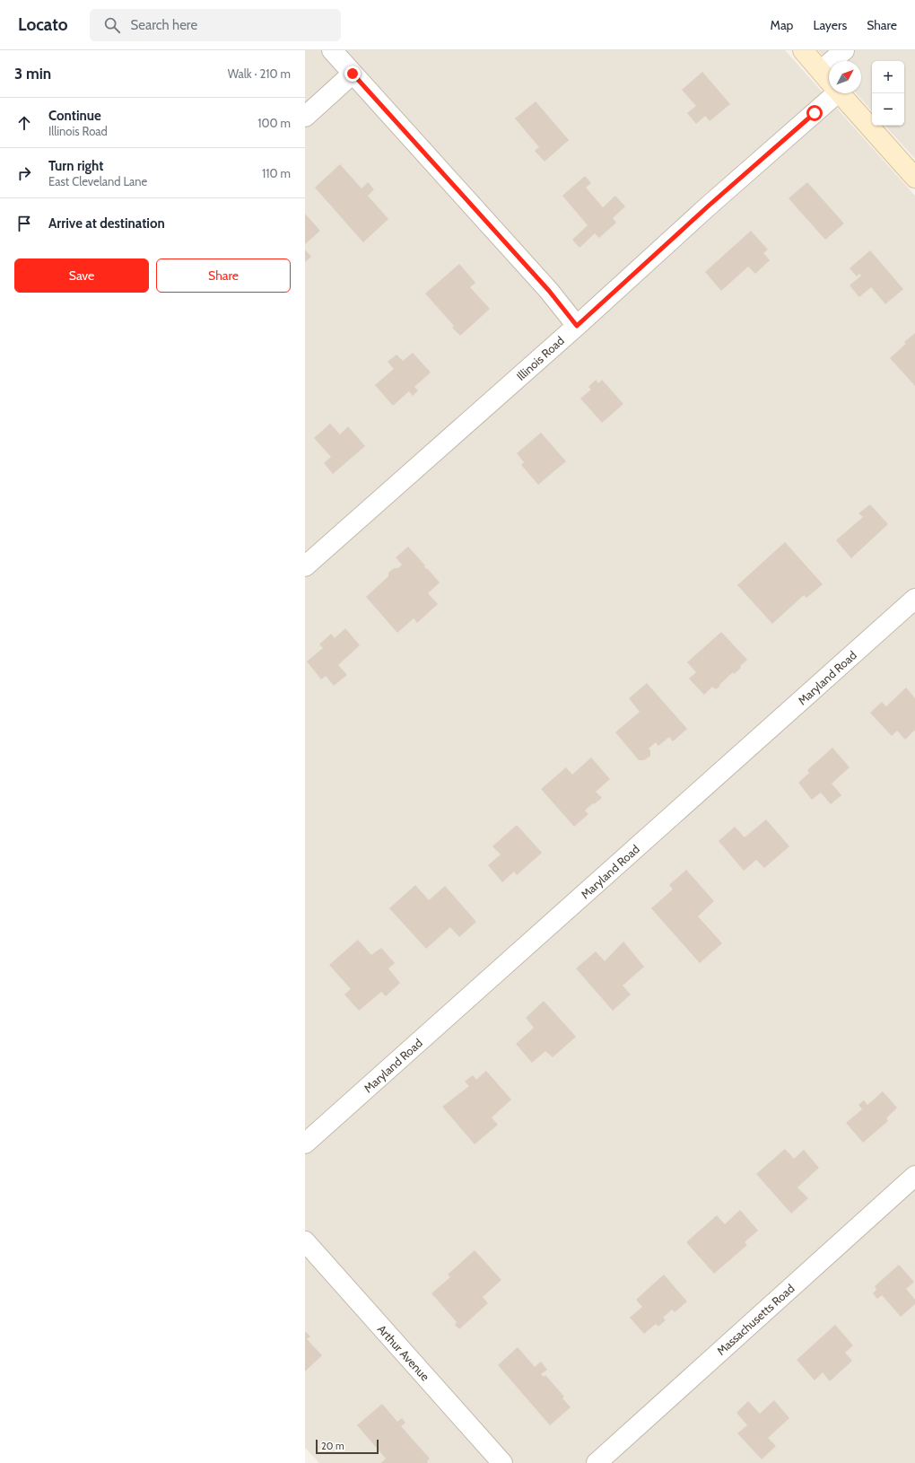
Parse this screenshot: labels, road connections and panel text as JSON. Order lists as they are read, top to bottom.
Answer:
{
  "streets": {
    "street": [
      "Illinois Road",
      "Maryland Road",
      "Massachusetts Road",
      "Arthur Avenue"
    ]
  },
  "scale_bar": "20 m",
  "north": "top right",
  "page": {
    "header": "Locato",
    "search": "Search here",
    "nav": ["Map", "Layers", "Share"],
    "heading": ["3 min", "Walk · 210 m"],
    "map_buttons": ["+", "−"],
    "list": [
      ["Continue", "Illinois Road", "100 m"],
      ["Turn right", "East Cleveland Lane", "110 m"],
      "Arrive at destination"
    ],
    "buttons": ["Save", "Share"],
    "scale": "20 m"
  }
}
